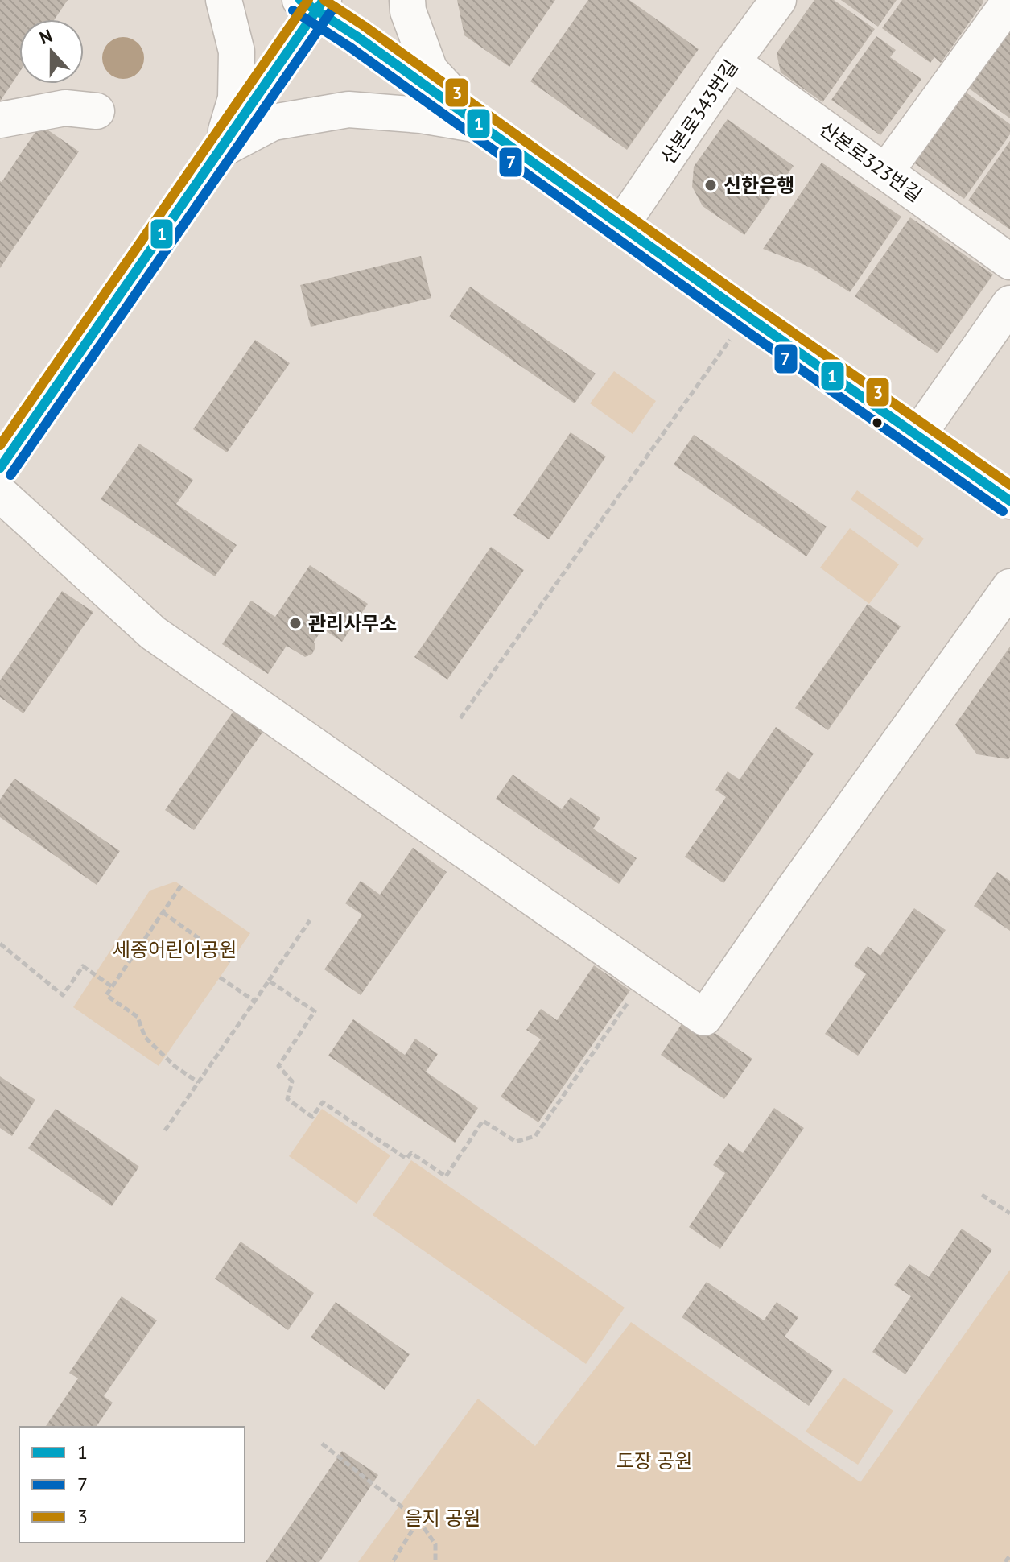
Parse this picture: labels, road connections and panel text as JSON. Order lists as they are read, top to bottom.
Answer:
{
  "streets": {
    "street": ["산본로343번길", "산본로323번길"]
  },
  "crossings": [
    ["산본로343번길", "산본로323번길"]
  ],
  "parks": ["세종어린이공원", "도장 공원", "을지 공원"],
  "places": ["신한은행", "관리사무소"],
  "lines": ["transit line 1", "transit line 3", "transit line 7"],
  "legend": ["1", "7", "3"],
  "north": "top"
}
